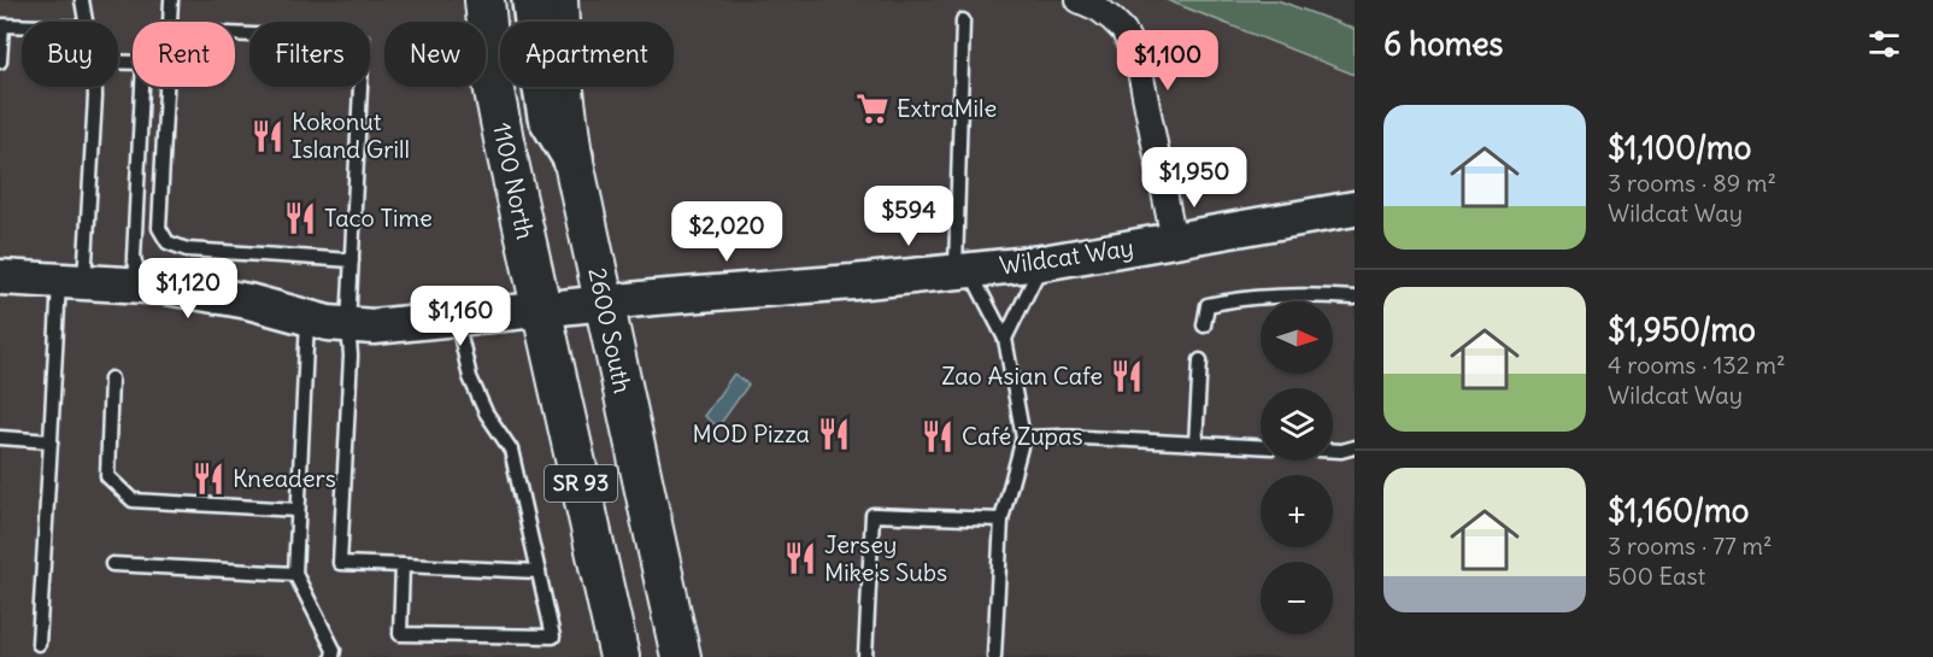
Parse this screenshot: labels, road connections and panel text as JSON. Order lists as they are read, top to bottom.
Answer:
{
  "streets": {
    "main road": ["1100 North", "2600 South", "SR 93"],
    "street": ["Wildcat Way"]
  },
  "crossings": [
    ["1100 North", "Wildcat Way"],
    ["Wildcat Way", "2600 South"]
  ],
  "places": {
    "supermarket": ["ExtraMile"],
    "restaurant": [
      "Kokonut Island Grill",
      "Taco Time",
      "Zao Asian Cafe",
      "MOD Pizza",
      "Café Zupas",
      "Kneaders",
      "Jersey Mike's Subs"
    ]
  },
  "north": "right",
  "page": {
    "heading": "6 homes",
    "chip": [
      "Buy",
      "Rent",
      "Filters",
      "New",
      "Apartment"
    ],
    "price": [
      "$1,100",
      "$1,950",
      "$594",
      "$2,020",
      "$1,120",
      "$1,160"
    ],
    "list": [
      {
        "name": "$1,100/mo",
        "note": "3 rooms · 89 m² · Wildcat Way"
      },
      {
        "name": "$1,950/mo",
        "note": "4 rooms · 132 m² · Wildcat Way"
      },
      {
        "name": "$1,160/mo",
        "note": "3 rooms · 77 m² · 500 East"
      }
    ],
    "map_buttons": ["+", "−"]
  }
}
